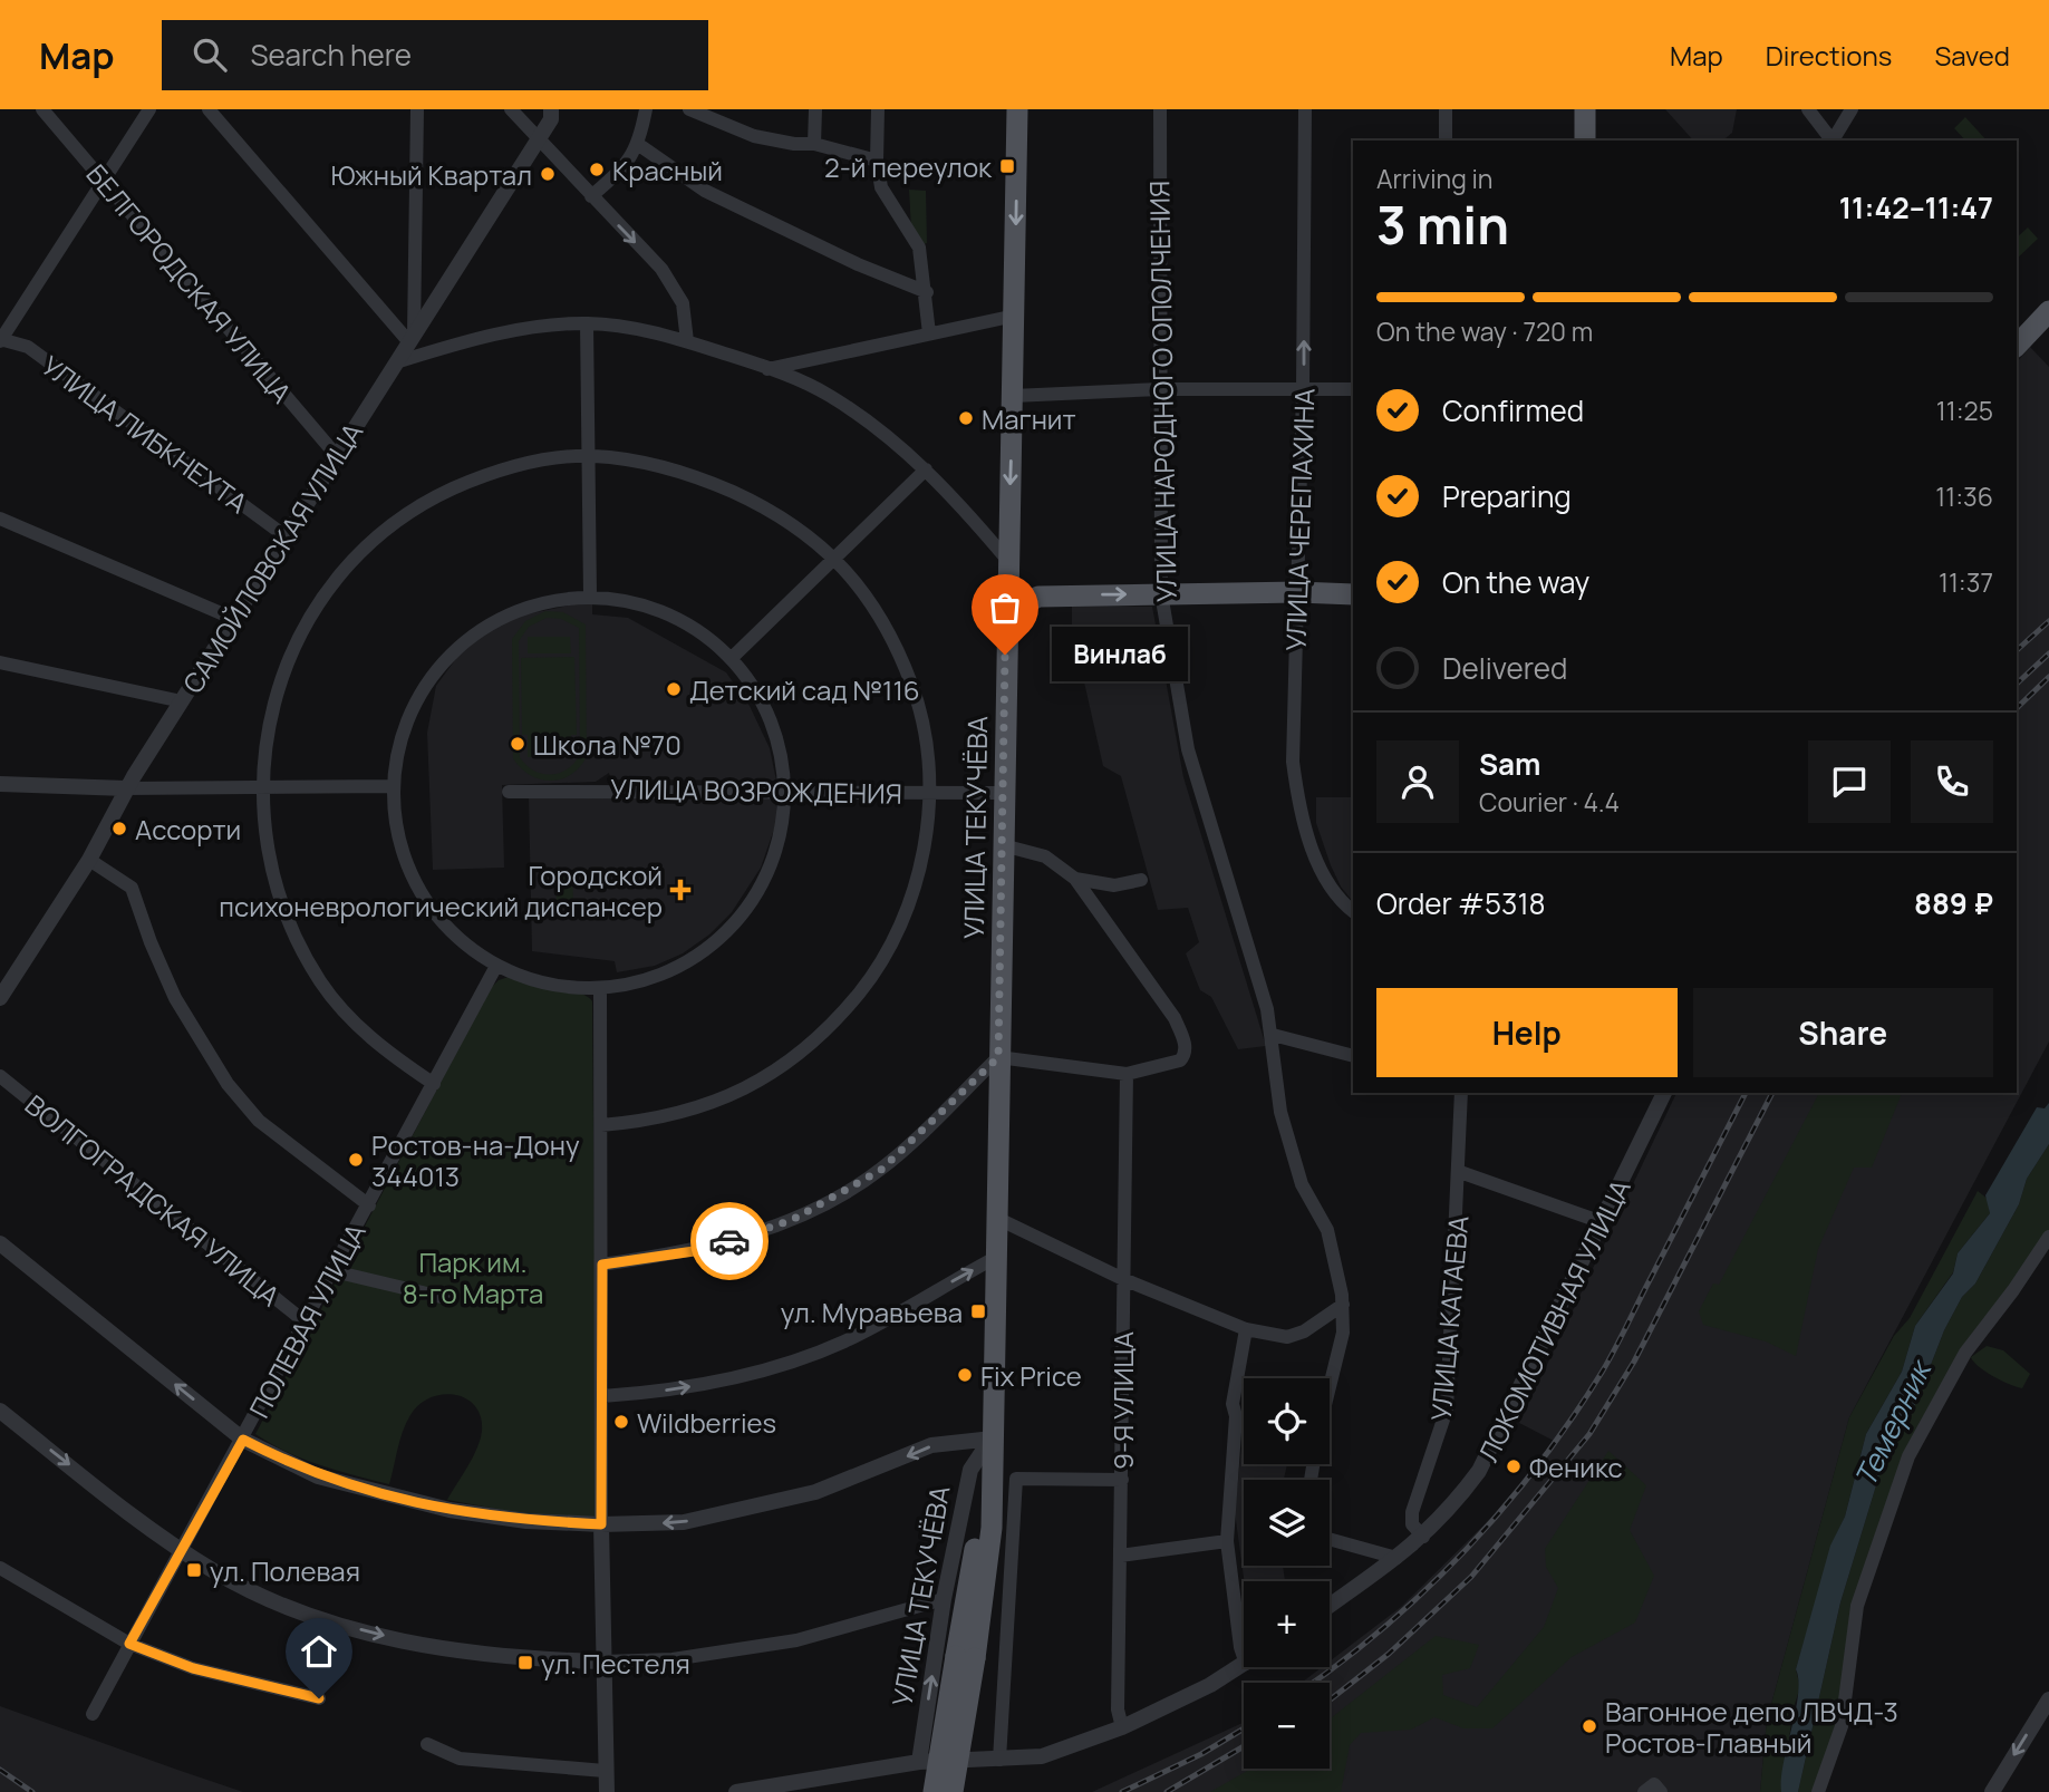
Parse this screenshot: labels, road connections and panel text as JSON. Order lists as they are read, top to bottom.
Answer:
{
  "streets": {
    "main road": ["УЛИЦА ТЕКУЧЁВА"],
    "street": [
      "БЕЛГОРОДСКАЯ УЛИЦА",
      "УЛИЦА НАРОДНОГО ОПОЛЧЕНИЯ",
      "УЛИЦА ЛИБКНЕХТА",
      "УЛИЦА ЧЕРЕПАХИНА",
      "САМОЙЛОВСКАЯ УЛИЦА",
      "УЛИЦА ВОЗРОЖДЕНИЯ",
      "ВОЛГОГРАДСКАЯ УЛИЦА",
      "УЛИЦА КАТАЕВА",
      "ПОЛЕВАЯ УЛИЦА",
      "ЛОКОМОТИВНАЯ УЛИЦА",
      "9-Я УЛИЦА"
    ]
  },
  "crossings": [
    ["БЕЛГОРОДСКАЯ УЛИЦА", "САМОЙЛОВСКАЯ УЛИЦА"],
    ["УЛИЦА ЛИБКНЕХТА", "САМОЙЛОВСКАЯ УЛИЦА"],
    ["УЛИЦА ВОЗРОЖДЕНИЯ", "УЛИЦА ТЕКУЧЁВА"],
    ["ВОЛГОГРАДСКАЯ УЛИЦА", "ПОЛЕВАЯ УЛИЦА"],
    ["УЛИЦА КАТАЕВА", "ЛОКОМОТИВНАЯ УЛИЦА"]
  ],
  "water": ["Темерник"],
  "parks": ["Парк им. 8-го Марта"],
  "places": {
    "transit": [
      "2-й переулок",
      "ул. Муравьева",
      "ул. Полевая",
      "ул. Пестеля"
    ],
    "other": [
      "Красный",
      "Южный Квартал",
      "Магнит",
      "Винлаб",
      "Детский сад №116",
      "Школа №70",
      "Ассорти",
      "Ростов-на-Дону 344013",
      "Fix Price",
      "Wildberries",
      "Феникс",
      "Вагонное депо ЛВЧД-3 Ростов-Главный"
    ],
    "health": ["Городской психоневрологический диспансер"]
  },
  "page": {
    "header": "Map",
    "search": "Search here",
    "nav": ["Map", "Directions", "Saved"],
    "heading": ["3 min", "Arriving in", "11:42–11:47"],
    "panel": [
      "Sam",
      "Courier · 4.4",
      "Order #5318",
      "889 ₽"
    ],
    "bar": "On the way · 720 m",
    "list": [
      ["Confirmed", "11:25"],
      ["Preparing", "11:36"],
      ["On the way", "11:37"],
      "Delivered"
    ],
    "bubble": "Винлаб",
    "buttons": ["Help", "Share"],
    "map_buttons": ["+", "−"]
  }
}
